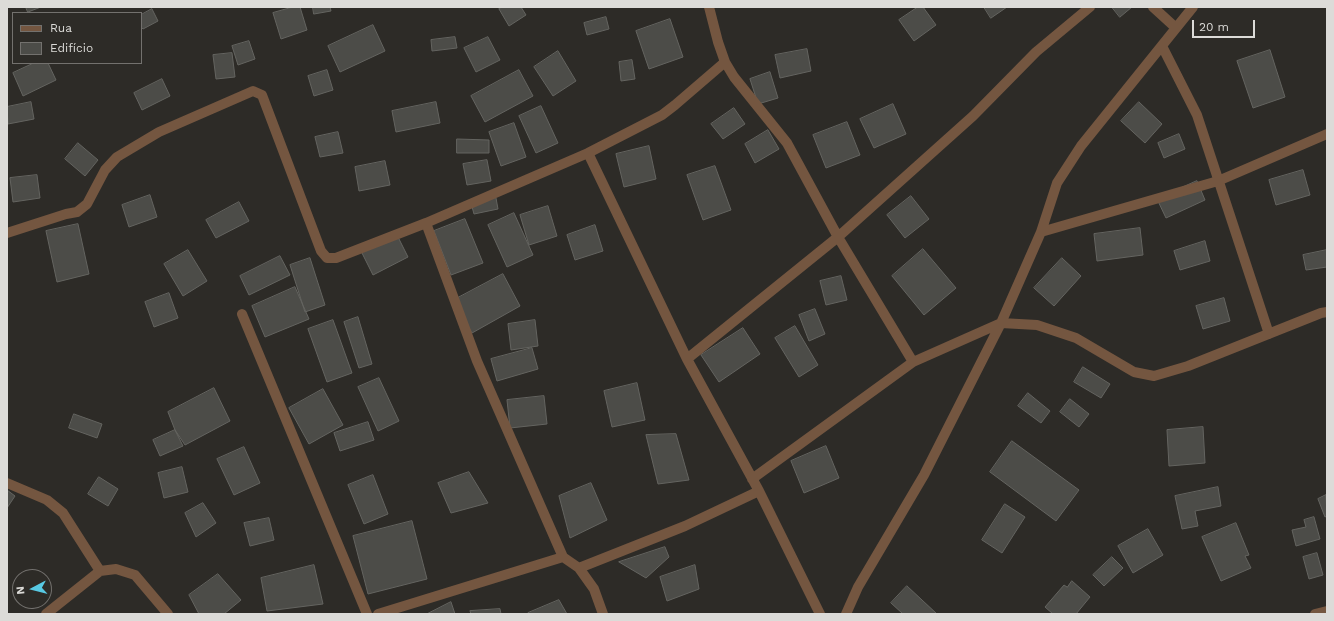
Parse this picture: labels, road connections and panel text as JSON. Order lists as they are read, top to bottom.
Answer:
{
  "legend": ["Rua", "Edifício"],
  "scale_bar": "20 m",
  "north": "left"
}
